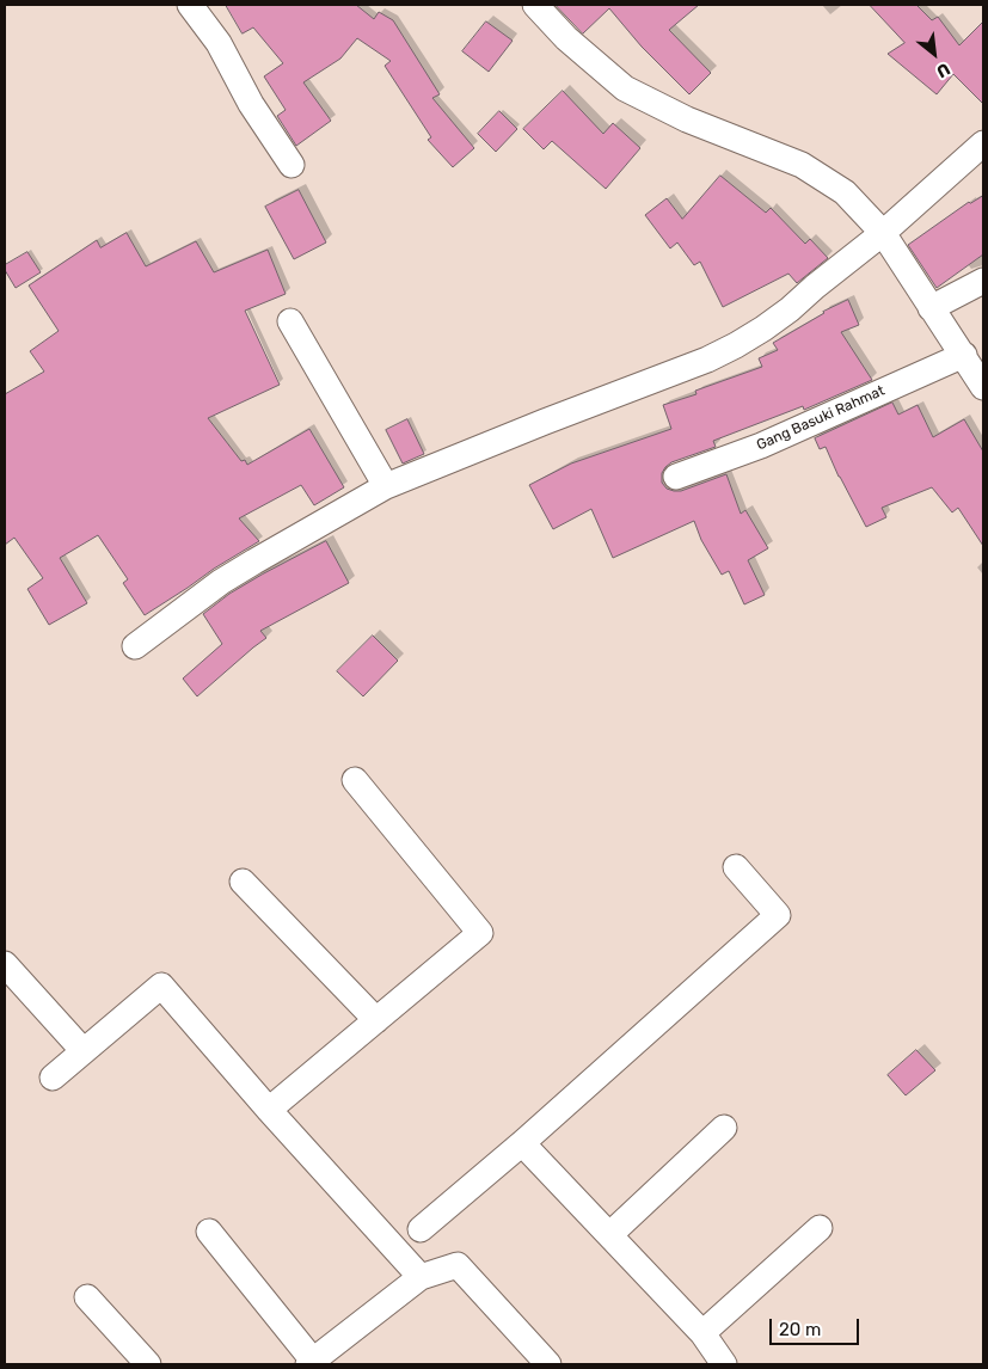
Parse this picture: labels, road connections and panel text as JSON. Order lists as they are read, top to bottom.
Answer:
{
  "streets": {
    "street": ["Gang Basuki Rahmat"]
  },
  "scale_bar": "20 m",
  "north": "bottom right"
}
